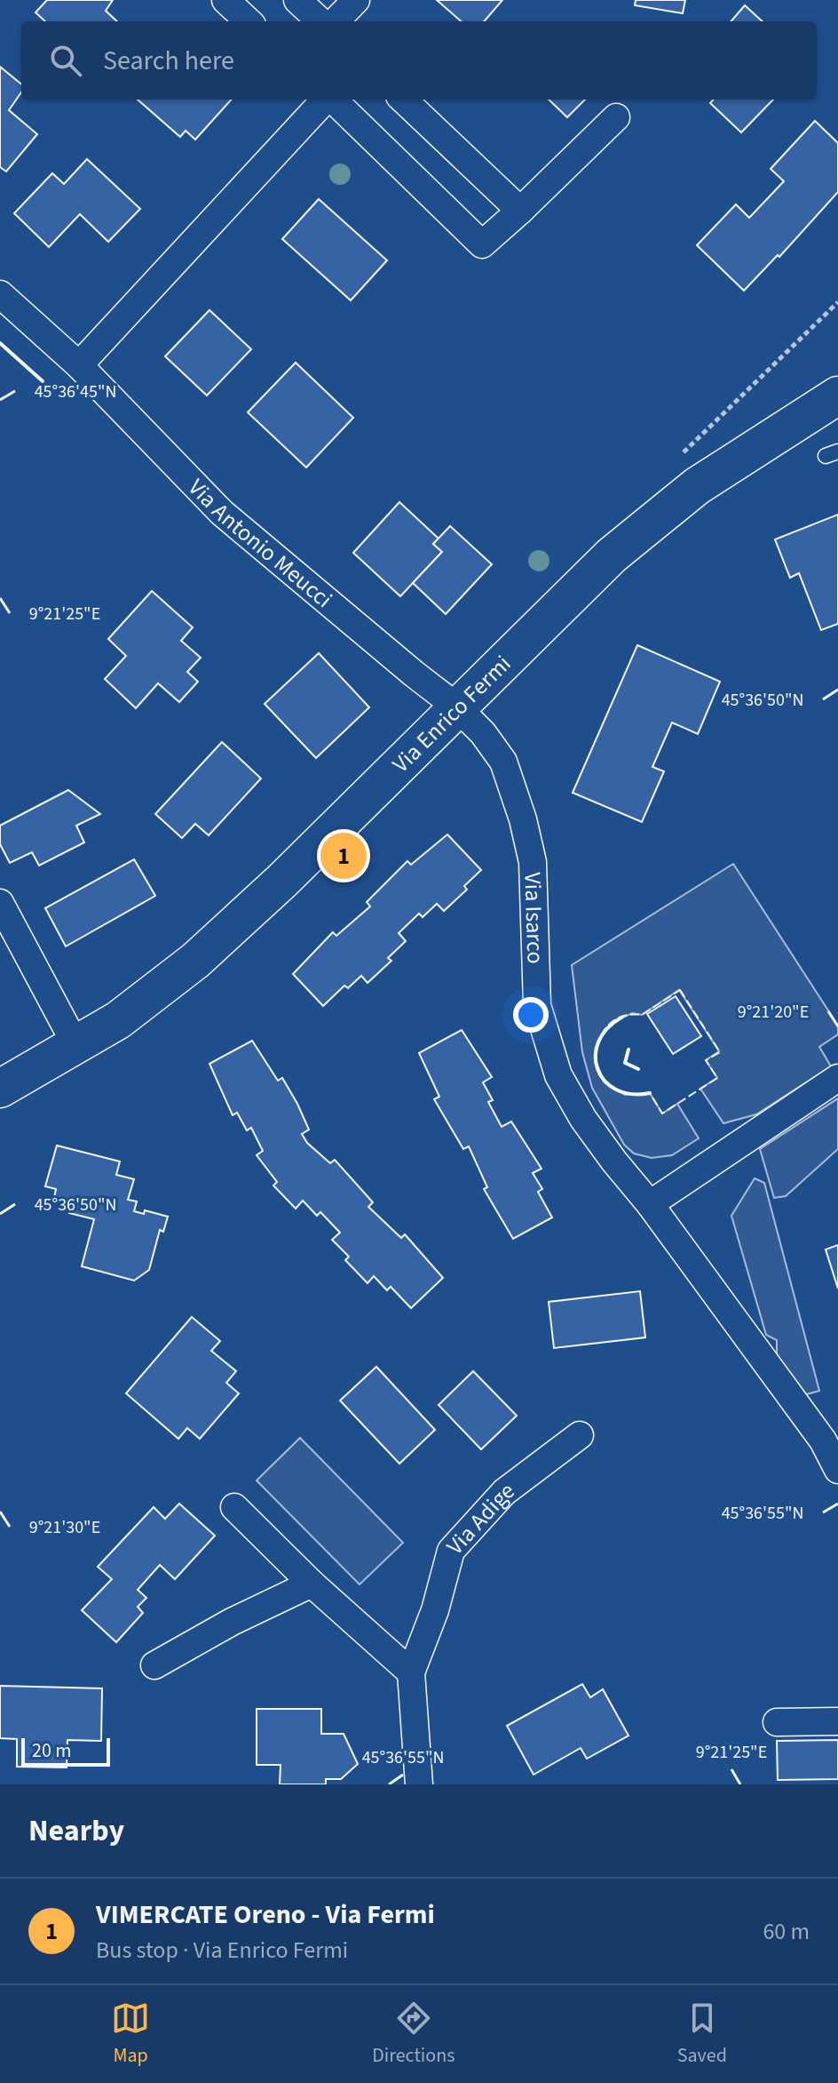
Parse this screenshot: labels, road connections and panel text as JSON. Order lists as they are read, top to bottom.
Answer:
{
  "streets": {
    "street": [
      "Via Antonio Meucci",
      "Via Enrico Fermi",
      "Via Isarco",
      "Via Adige"
    ]
  },
  "crossings": [
    ["Via Antonio Meucci", "Via Enrico Fermi"],
    ["Via Antonio Meucci", "Via Isarco"],
    ["Via Enrico Fermi", "Via Isarco"]
  ],
  "scale_bar": "20 m",
  "page": {
    "search": "Search here",
    "pins": "1",
    "scale": "20 m",
    "heading": "Nearby",
    "list": [
      {
        "mark": "1",
        "name": "VIMERCATE Oreno - Via Fermi",
        "note": "Bus stop · Via Enrico Fermi",
        "value": "60 m"
      }
    ],
    "nav": ["Map", "Directions", "Saved"]
  },
  "coordinates": [
    "45°36'45\"N",
    "9°21'25\"E",
    "45°36'50\"N",
    "9°21'20\"E",
    "45°36'55\"N",
    "9°21'30\"E"
  ]
}
